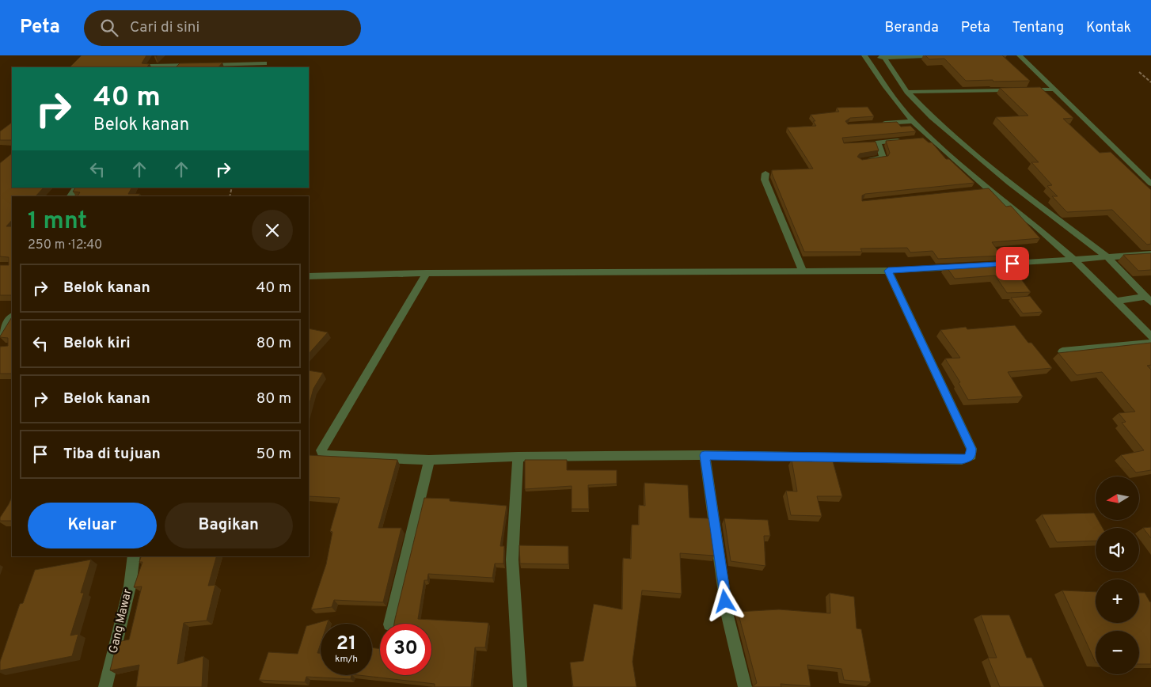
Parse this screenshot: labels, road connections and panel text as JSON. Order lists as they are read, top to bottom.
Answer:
{
  "streets": {
    "street": ["Gang Mawar"]
  },
  "north": "left",
  "page": {
    "header": "Peta",
    "search": "Cari di sini",
    "nav": [
      "Beranda",
      "Peta",
      "Tentang",
      "Kontak"
    ],
    "turn": ["40 m", "Belok kanan"],
    "heading": ["1 mnt", "250 m · 12:40"],
    "list": [
      {
        "name": "Belok kanan",
        "value": "40 m"
      },
      {
        "name": "Belok kiri",
        "value": "80 m"
      },
      {
        "name": "Belok kanan",
        "value": "80 m"
      },
      {
        "name": "Tiba di tujuan",
        "value": "50 m"
      }
    ],
    "map_buttons": ["+", "−"],
    "buttons": ["Keluar", "Bagikan"],
    "speed": "21 km/h",
    "limit": "30"
  }
}
